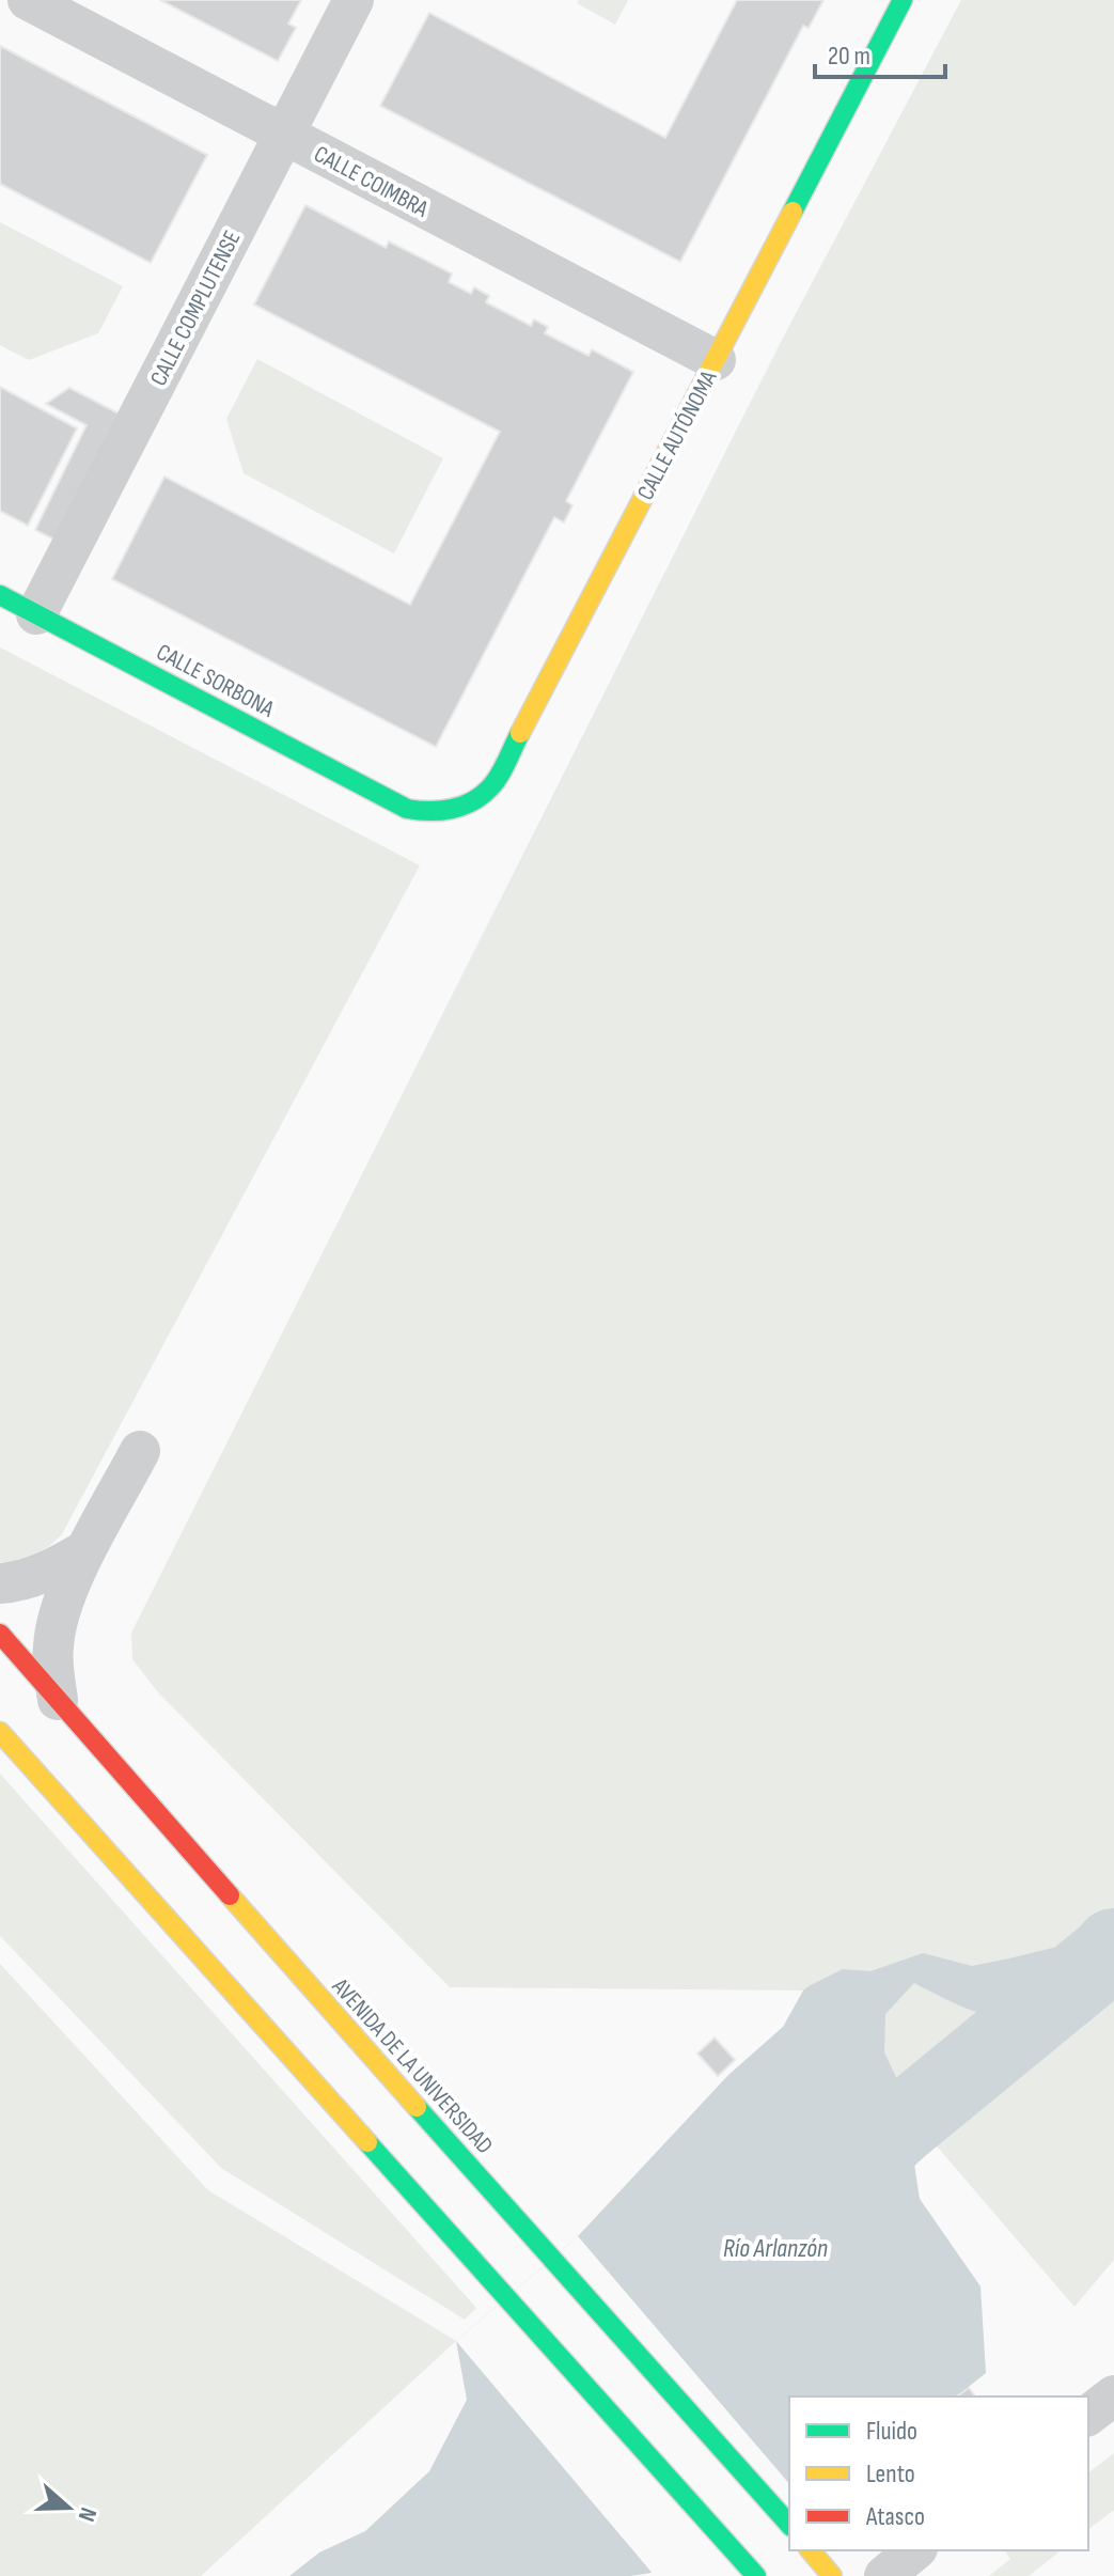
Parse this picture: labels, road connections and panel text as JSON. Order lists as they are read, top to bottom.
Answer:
{
  "streets": {
    "main road": ["CALLE AUTÓNOMA", "CALLE SORBONA", "AVENIDA DE LA UNIVERSIDAD"],
    "street": ["CALLE COIMBRA", "CALLE COMPLUTENSE"]
  },
  "crossings": [
    ["CALLE COIMBRA", "CALLE COMPLUTENSE"],
    ["CALLE COIMBRA", "CALLE AUTÓNOMA"],
    ["CALLE COMPLUTENSE", "CALLE SORBONA"],
    ["CALLE AUTÓNOMA", "CALLE SORBONA"]
  ],
  "water": ["Río Arlanzón"],
  "legend": ["Fluido", "Lento", "Atasco"],
  "scale_bar": "20 m",
  "north": "right"
}
